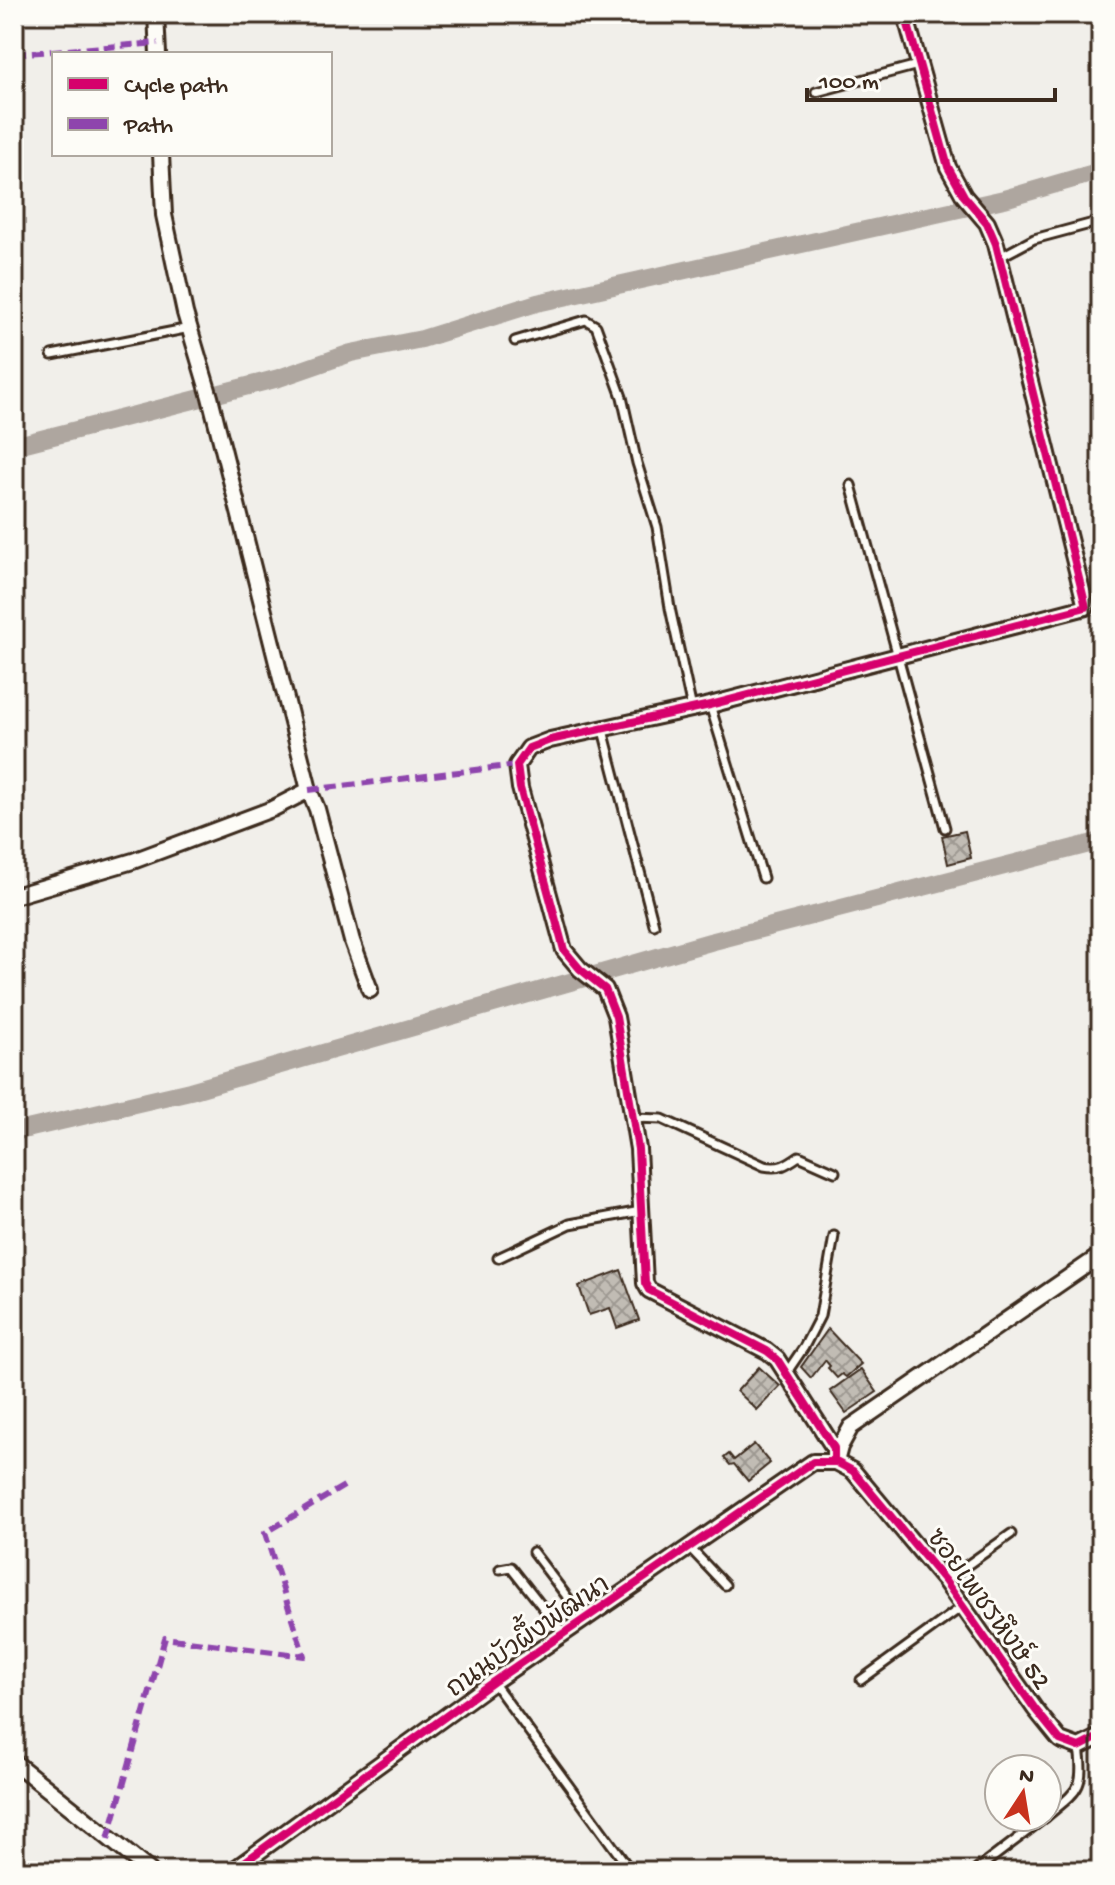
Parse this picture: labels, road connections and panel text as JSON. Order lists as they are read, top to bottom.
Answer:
{
  "streets": {
    "street": ["ซอยเพชรหึงษ์ 52", "ถนนบัวผึ้งพัฒนา"]
  },
  "crossings": [
    ["ซอยเพชรหึงษ์ 52", "ถนนบัวผึ้งพัฒนา"]
  ],
  "legend": ["Cycle path", "Path"],
  "scale_bar": "100 m",
  "north": "top"
}
